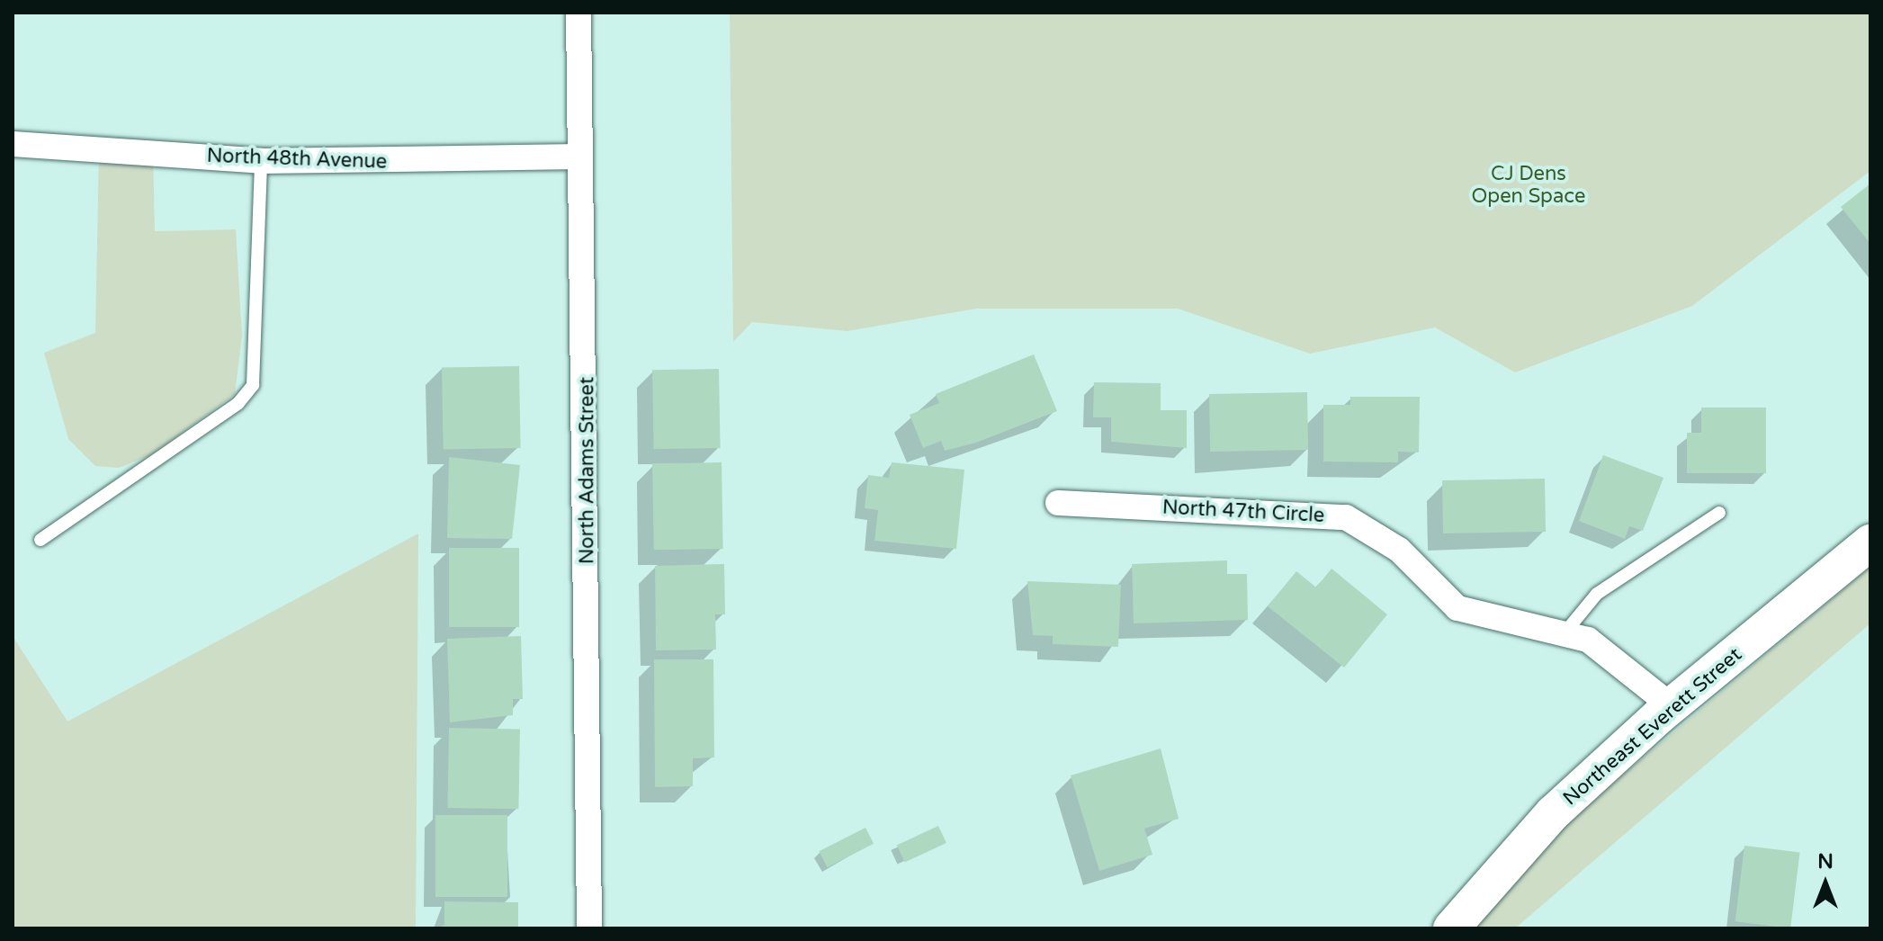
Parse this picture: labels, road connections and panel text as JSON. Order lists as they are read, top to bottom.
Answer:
{
  "streets": {
    "main road": ["Northeast Everett Street"],
    "street": ["North 48th Avenue", "North Adams Street", "North 47th Circle"]
  },
  "crossings": [
    ["North 48th Avenue", "North Adams Street"],
    ["North 47th Circle", "Northeast Everett Street"]
  ],
  "parks": ["CJ Dens Open Space"],
  "north": "top"
}
